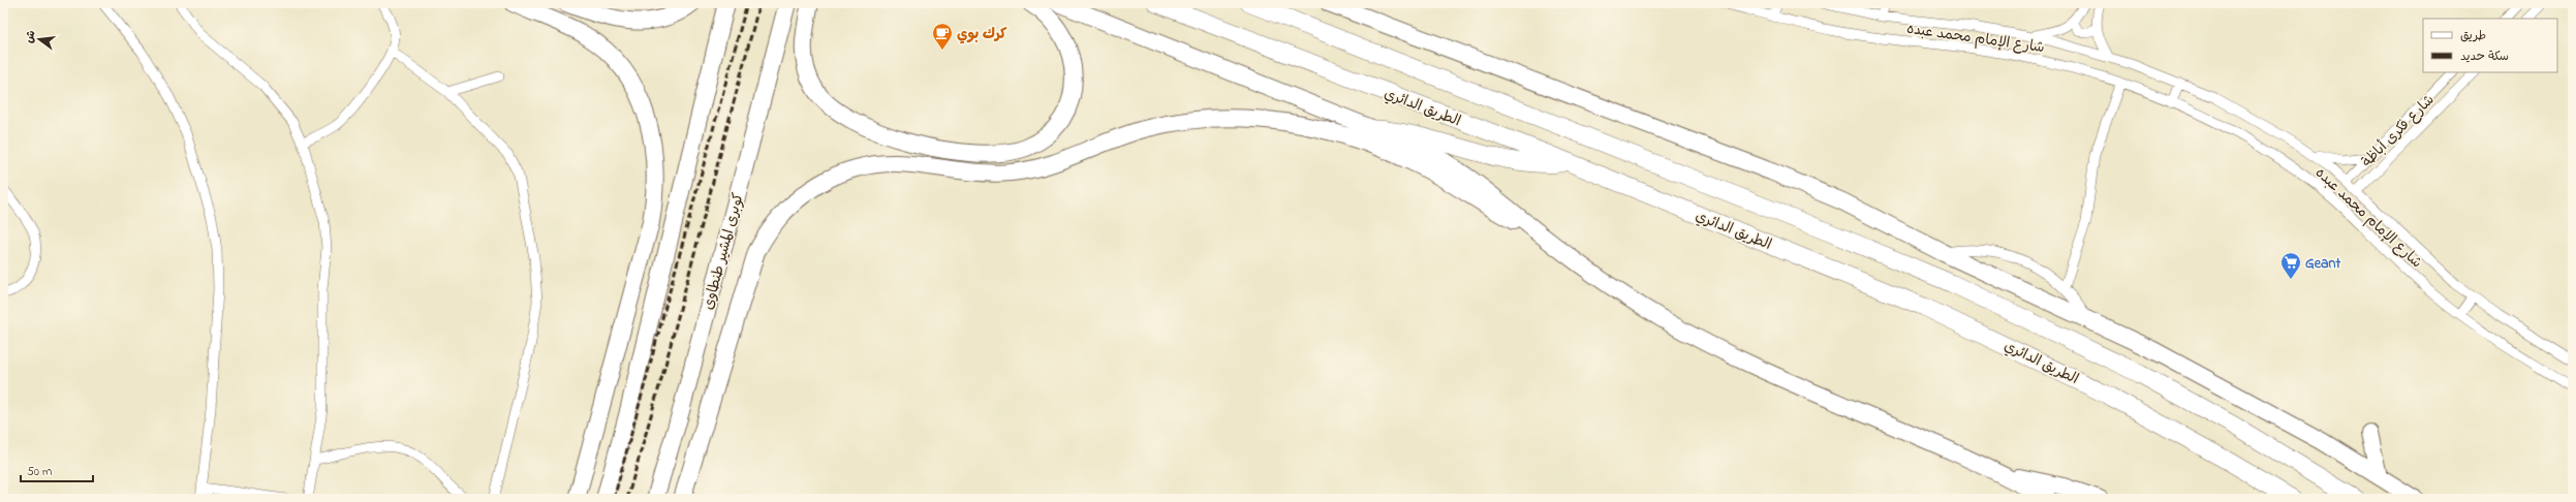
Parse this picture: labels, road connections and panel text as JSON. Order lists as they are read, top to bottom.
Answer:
{
  "streets": {
    "highway": ["الطريق الدائري", "كوبرى المشير طنطاوى"],
    "street": ["شارع الإمام محمد عبده", "شارع فكرى أباظة"]
  },
  "crossings": [
    ["شارع الإمام محمد عبده", "شارع فكرى أباظة"]
  ],
  "places": {
    "cafe": ["كرك بوي"],
    "supermarket": ["Geant"]
  },
  "legend": ["طريق", "سكة حديد"],
  "scale_bar": "50 m",
  "north": "left"
}
